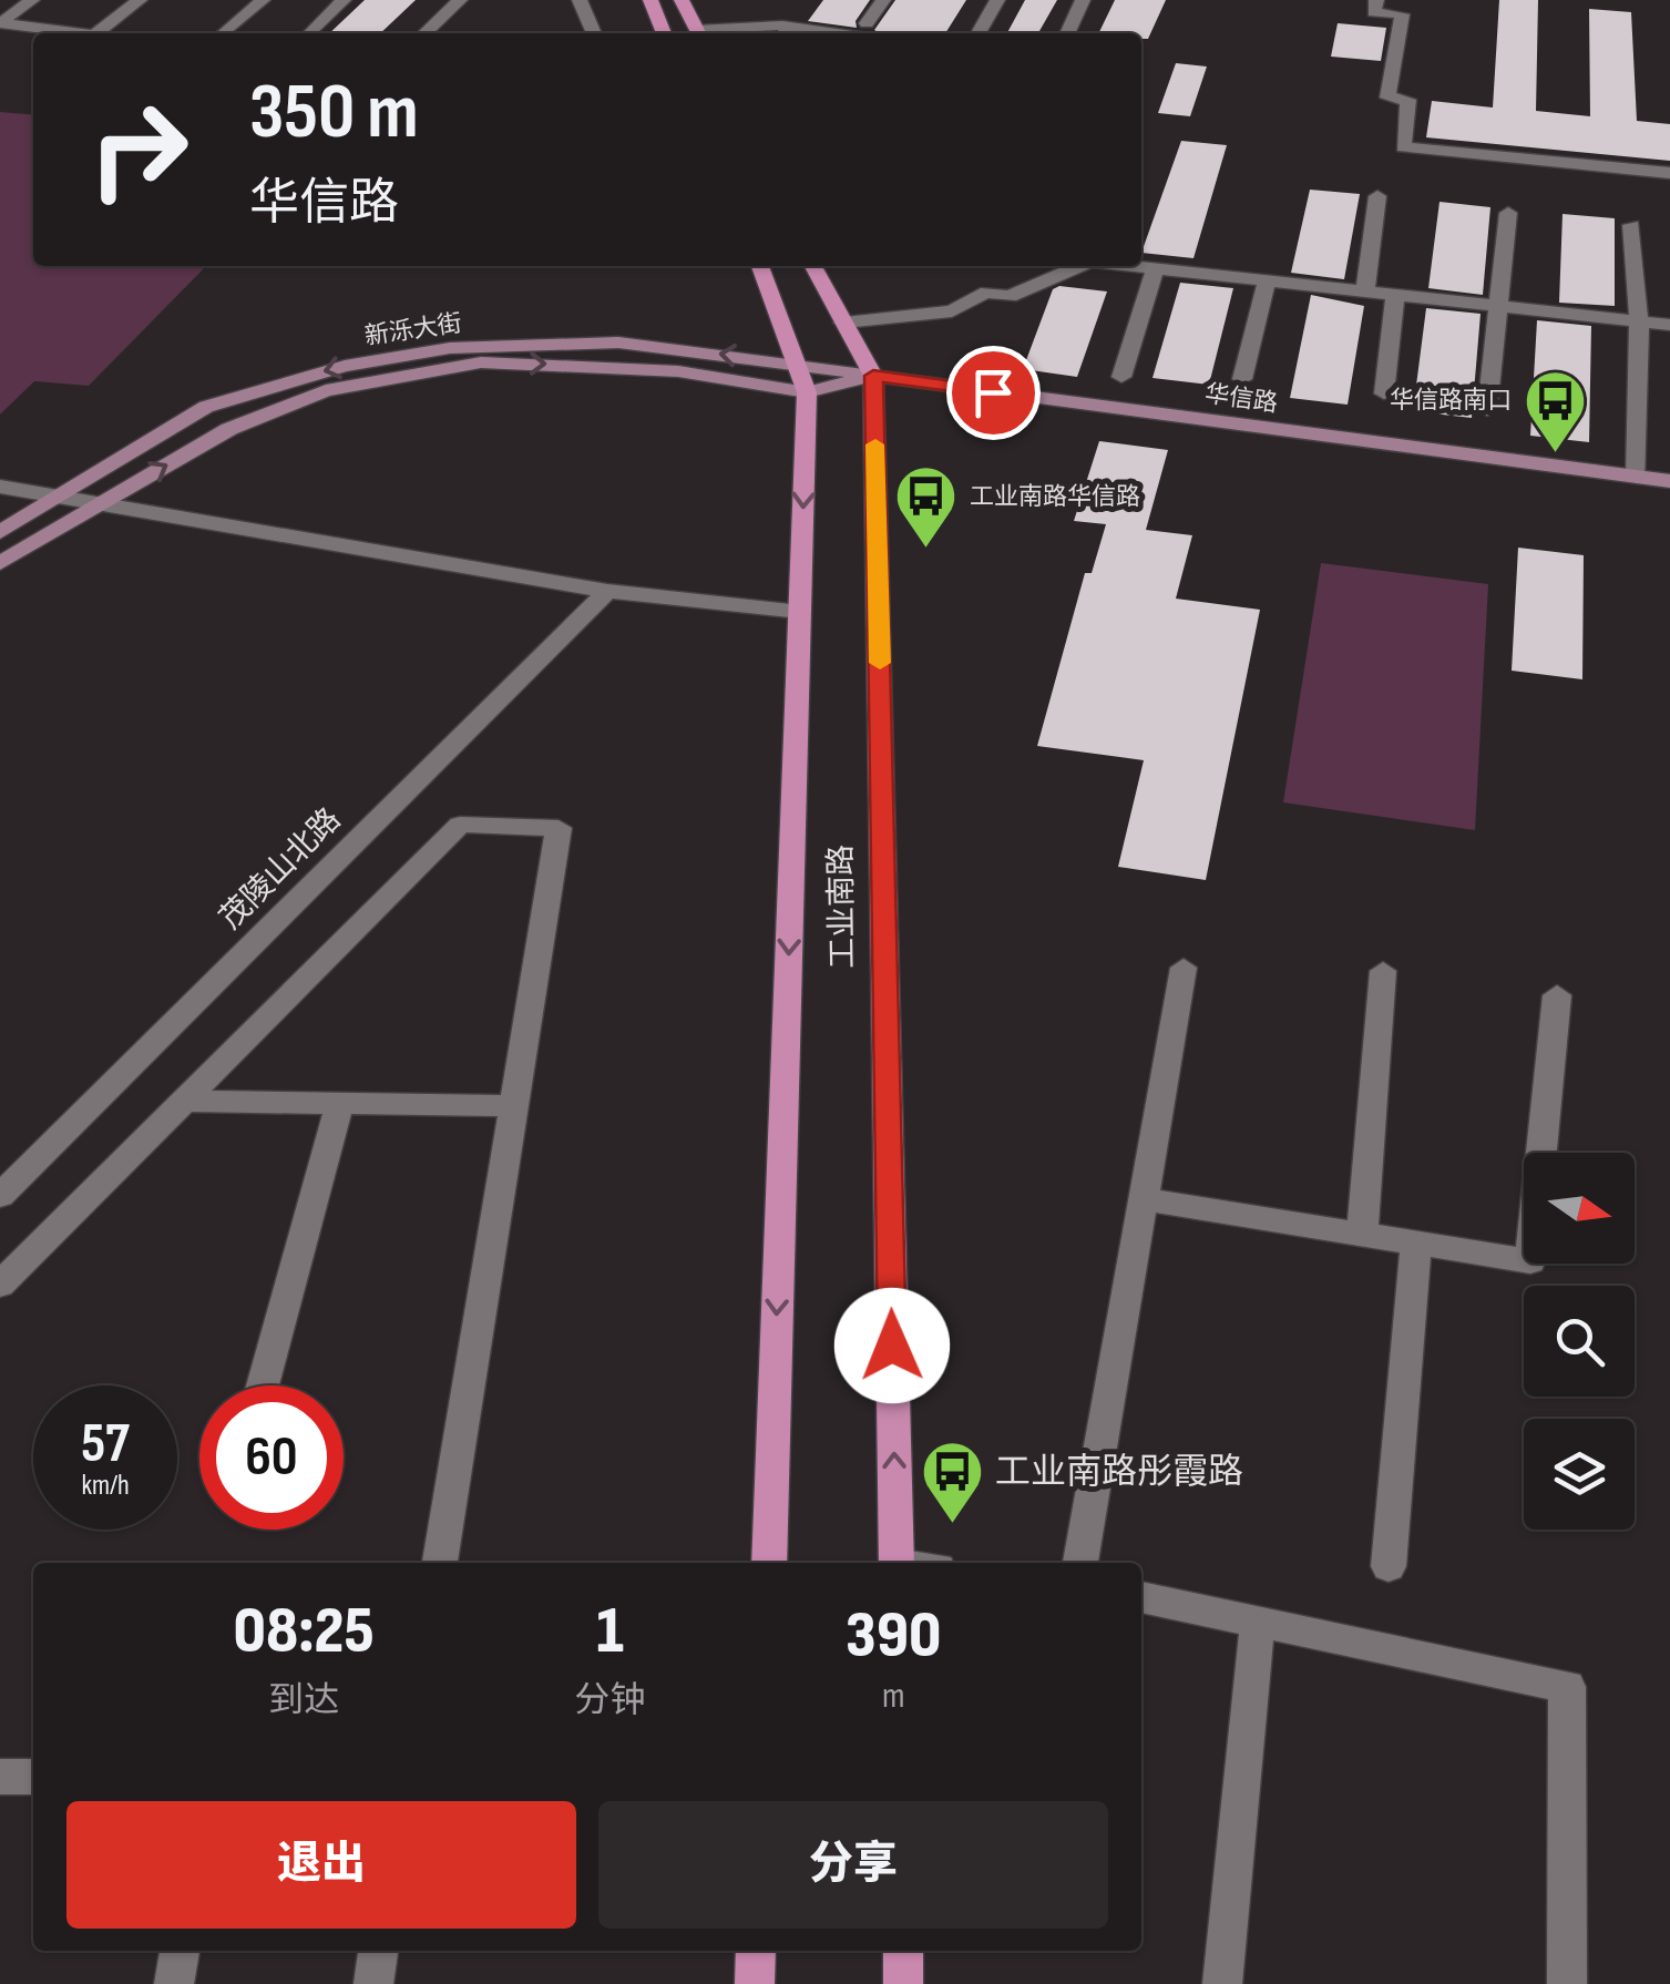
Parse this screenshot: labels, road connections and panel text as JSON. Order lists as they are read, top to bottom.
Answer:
{
  "streets": {
    "main road": ["新泺大街", "华信路", "工业南路"],
    "street": ["茂陵山北路"]
  },
  "crossings": [
    ["新泺大街", "华信路"],
    ["新泺大街", "工业南路"],
    ["华信路", "工业南路"]
  ],
  "places": {
    "bus stop": ["华信路南口", "工业南路华信路", "工业南路彤霞路"]
  },
  "north": "right",
  "page": {
    "turn": ["350 m", "华信路"],
    "speed": "57 km/h",
    "limit": "60",
    "eta": [
      "08:25",
      "到达",
      "1",
      "分钟",
      "390",
      "m"
    ],
    "buttons": ["退出", "分享"]
  }
}
